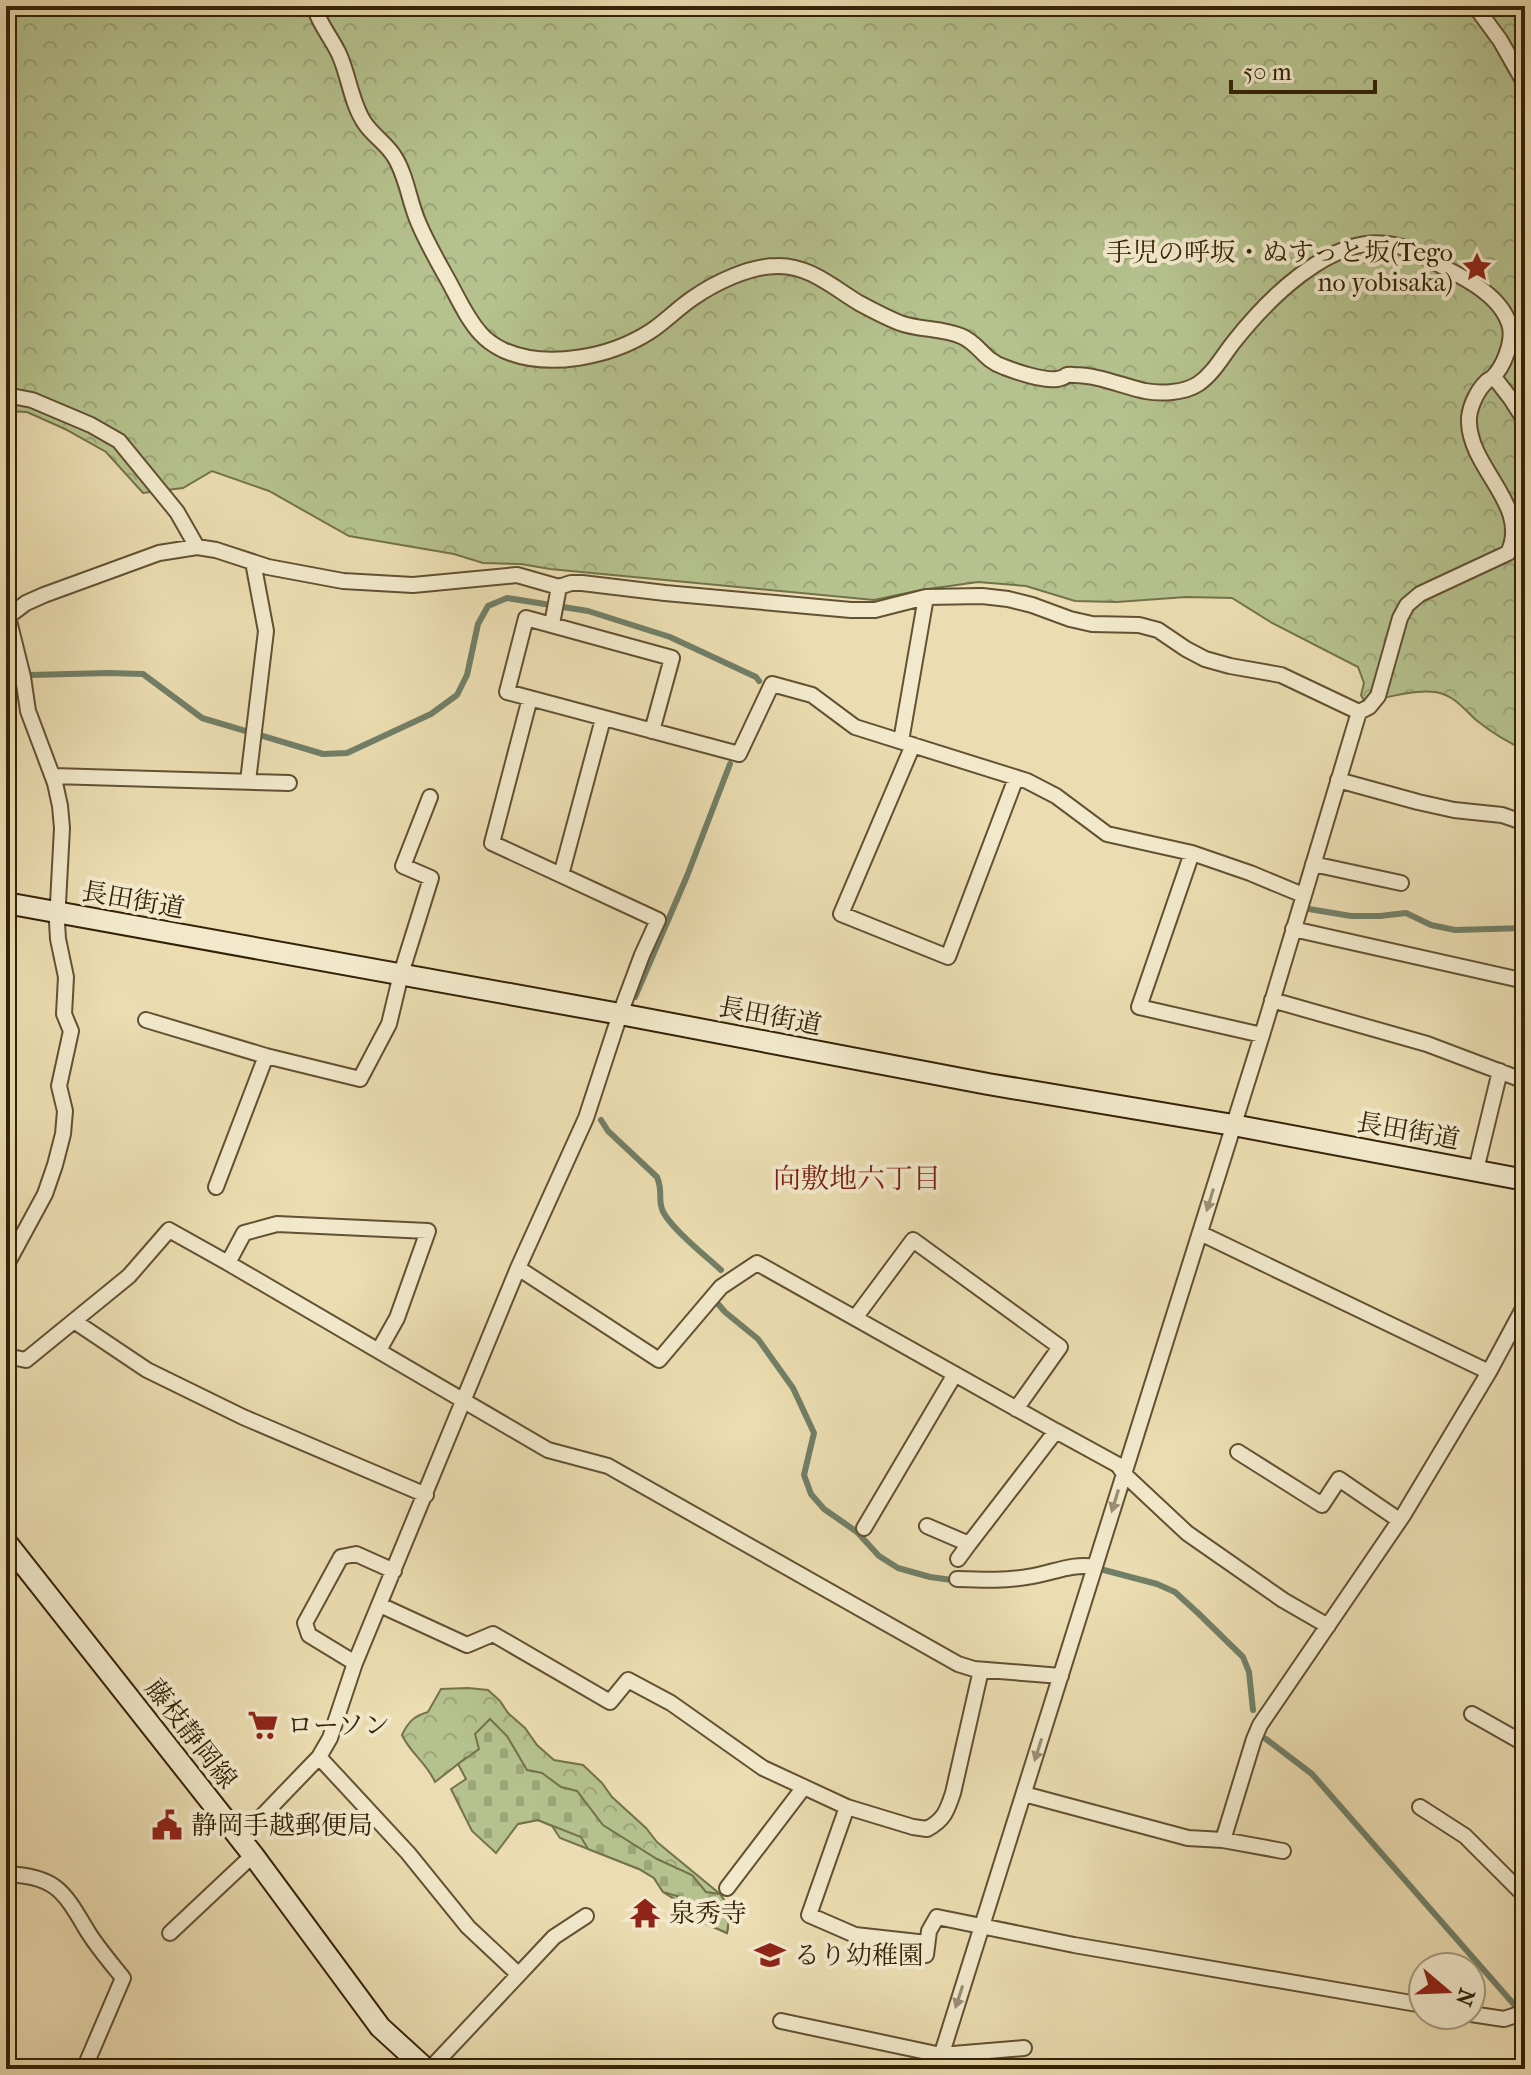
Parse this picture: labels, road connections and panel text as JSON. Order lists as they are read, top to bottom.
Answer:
{
  "streets": {
    "main road": ["長田街道", "藤枝静岡線"]
  },
  "districts": ["向敷地六丁目"],
  "places": {
    "place": ["手児の呼坂・ぬすっと坂(Tego no yobisaka)"],
    "supermarket": ["ローソン"],
    "public building": ["静岡手越郵便局"],
    "temple": ["泉秀寺"],
    "school or university": ["るり幼稚園"]
  },
  "scale_bar": "50 m",
  "north": "right"
}
